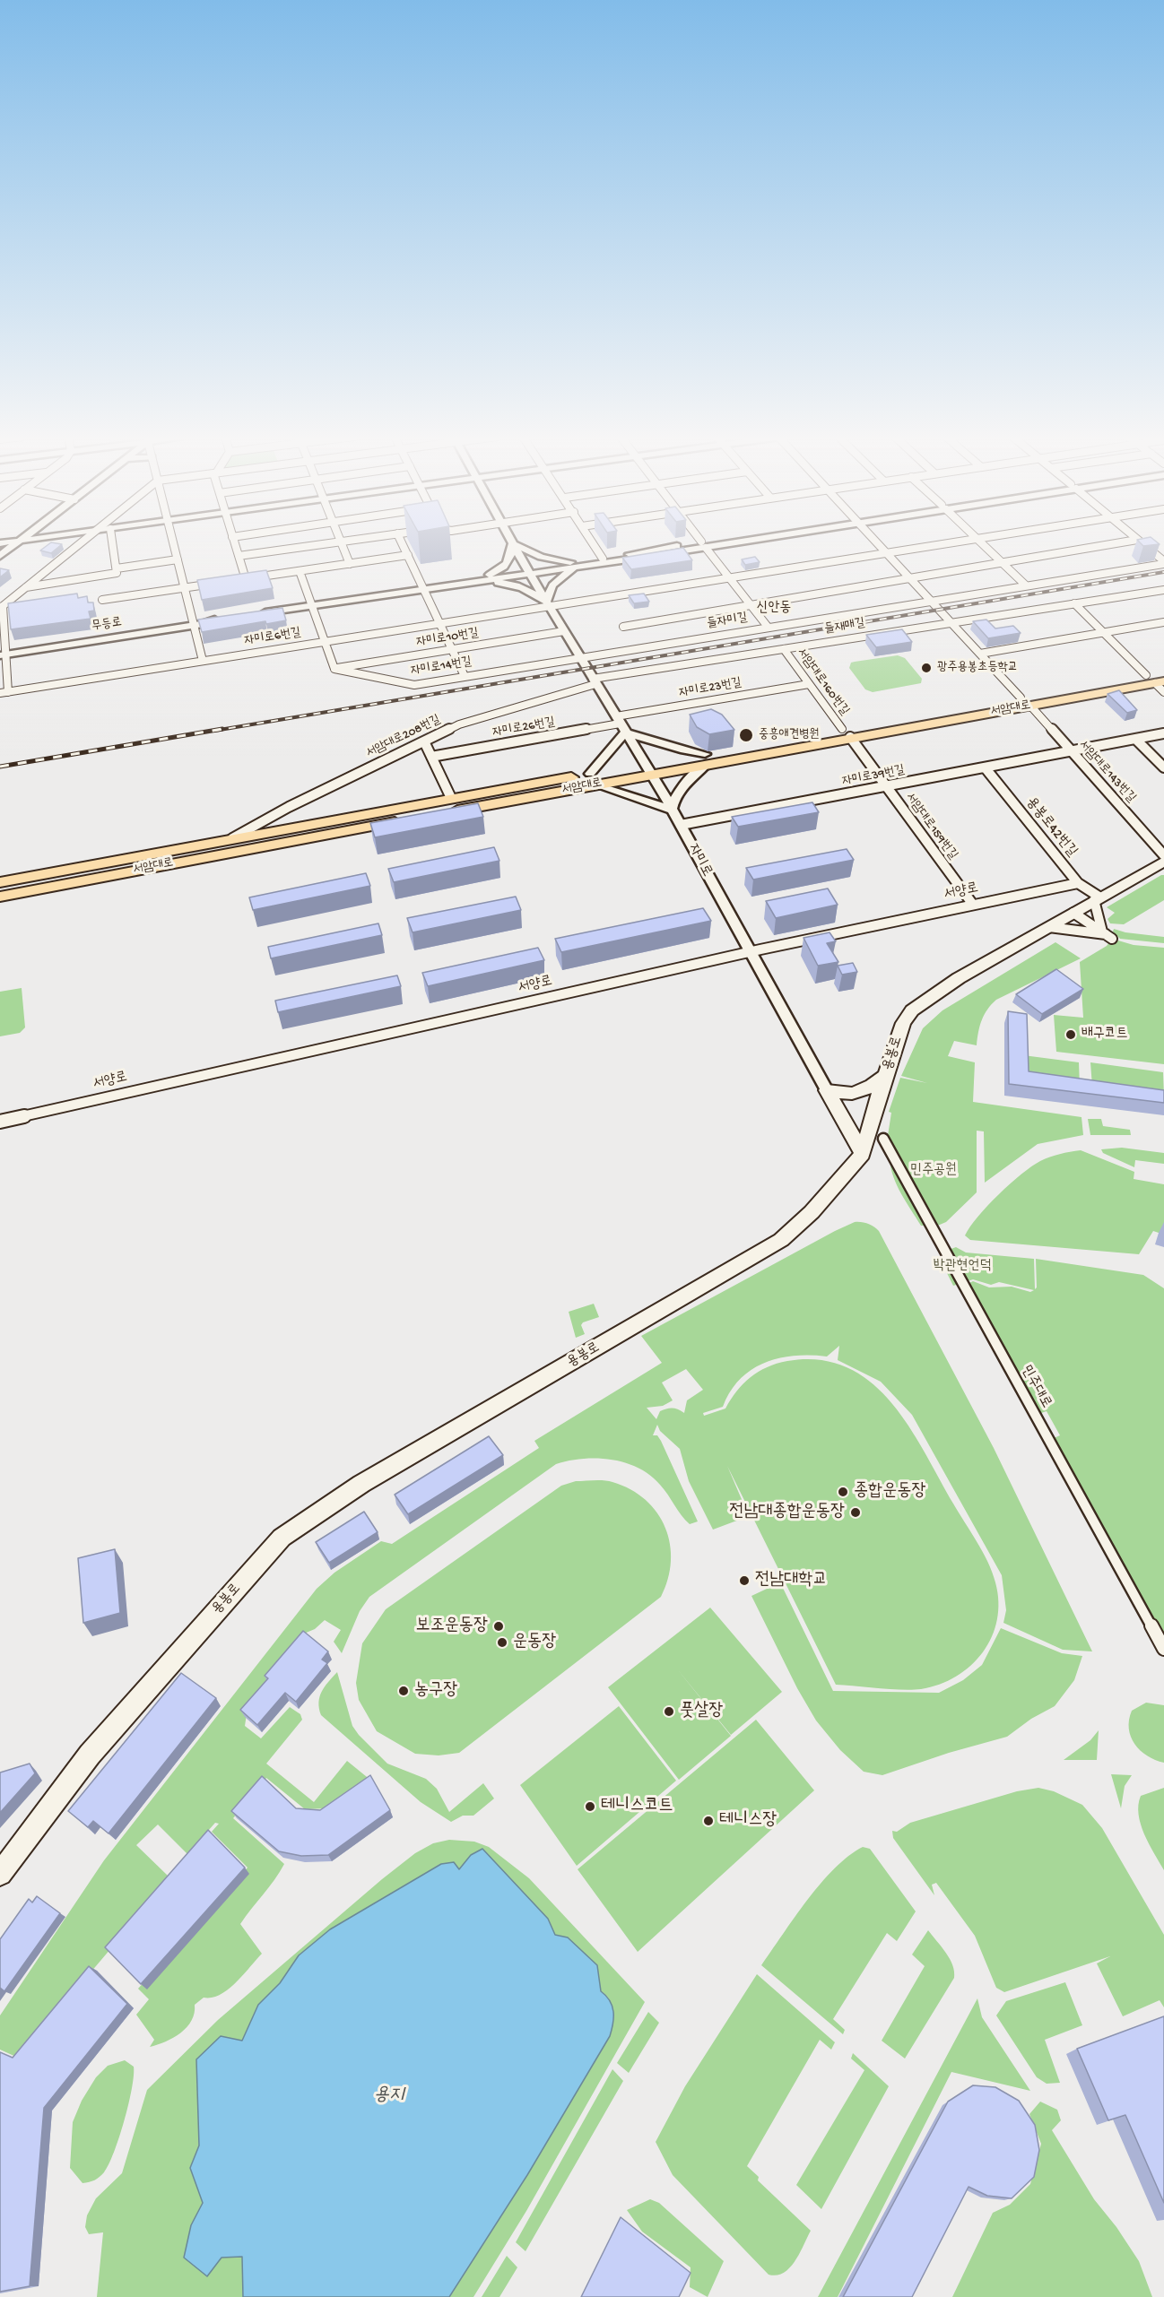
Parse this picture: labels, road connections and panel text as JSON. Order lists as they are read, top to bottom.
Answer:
{
  "streets": {
    "main road": ["서암대로", "자미로", "용봉로"],
    "street": [
      "들자미길",
      "무등로",
      "들재매길",
      "자미로6번길",
      "자미로10번길",
      "자미로14번길",
      "서암대로160번길",
      "자미로23번길",
      "자미로26번길",
      "서암대로208번길",
      "서암대로143번길",
      "자미로39번길",
      "서암대로159번길",
      "용봉로42번길",
      "서양로",
      "민주대로"
    ]
  },
  "crossings": [
    ["들자미길", "자미로14번길"],
    ["들자미길", "서암대로143번길"],
    ["들자미길", "자미로"],
    ["들재매길", "서암대로160번길"],
    ["들재매길", "서암대로208번길"],
    ["들재매길", "서암대로143번길"],
    ["들재매길", "자미로"],
    ["자미로6번길", "서암대로143번길"],
    ["자미로6번길", "자미로"],
    ["자미로10번길", "자미로14번길"],
    ["자미로10번길", "자미로"],
    ["자미로14번길", "자미로"],
    ["서암대로160번길", "자미로23번길"],
    ["서암대로160번길", "서암대로"],
    ["서암대로160번길", "서암대로159번길"],
    ["자미로23번길", "자미로26번길"],
    ["자미로23번길", "자미로"],
    ["서암대로", "서암대로208번길"],
    ["서암대로", "서암대로143번길"],
    ["서암대로", "서암대로159번길"],
    ["서암대로", "자미로"],
    ["자미로26번길", "자미로"],
    ["서암대로208번길", "자미로"],
    ["서암대로143번길", "자미로39번길"],
    ["자미로39번길", "서암대로159번길"],
    ["자미로39번길", "용봉로42번길"],
    ["자미로39번길", "자미로"],
    ["서암대로159번길", "서양로"],
    ["용봉로42번길", "서양로"],
    ["용봉로42번길", "용봉로"],
    ["자미로", "서양로"],
    ["자미로", "용봉로"]
  ],
  "districts": ["신안동"],
  "water": ["용지"],
  "parks": ["민주공원", "박관현언덕"],
  "places": [
    "광주용봉초등학교",
    "중흥애견병원",
    "배구코트",
    "종합운동장",
    "전남대종합운동장",
    "전남대학교",
    "보조운동장",
    "운동장",
    "농구장",
    "풋살장",
    "테니스코트",
    "테니스장"
  ]
}
